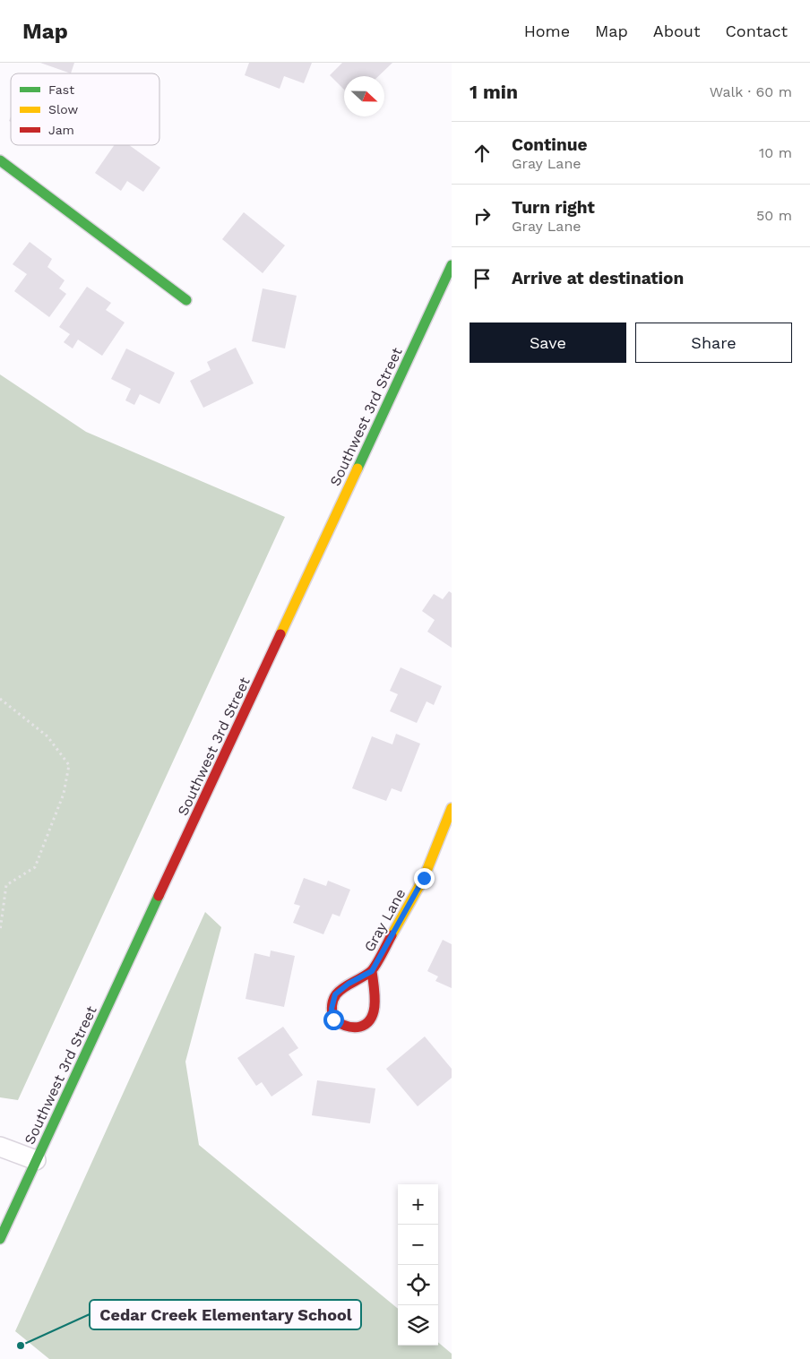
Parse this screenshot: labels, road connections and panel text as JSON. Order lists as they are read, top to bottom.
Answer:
{
  "streets": {
    "main road": ["Southwest 3rd Street", "Gray Lane"]
  },
  "places": ["Cedar Creek Elementary School"],
  "legend": ["Fast", "Slow", "Jam"],
  "north": "right",
  "page": {
    "header": "Map",
    "nav": [
      "Home",
      "Map",
      "About",
      "Contact"
    ],
    "heading": ["1 min", "Walk · 60 m"],
    "list": [
      ["Continue", "Gray Lane", "10 m"],
      ["Turn right", "Gray Lane", "50 m"],
      "Arrive at destination"
    ],
    "buttons": ["Save", "Share"],
    "map_buttons": ["+", "−"]
  }
}
